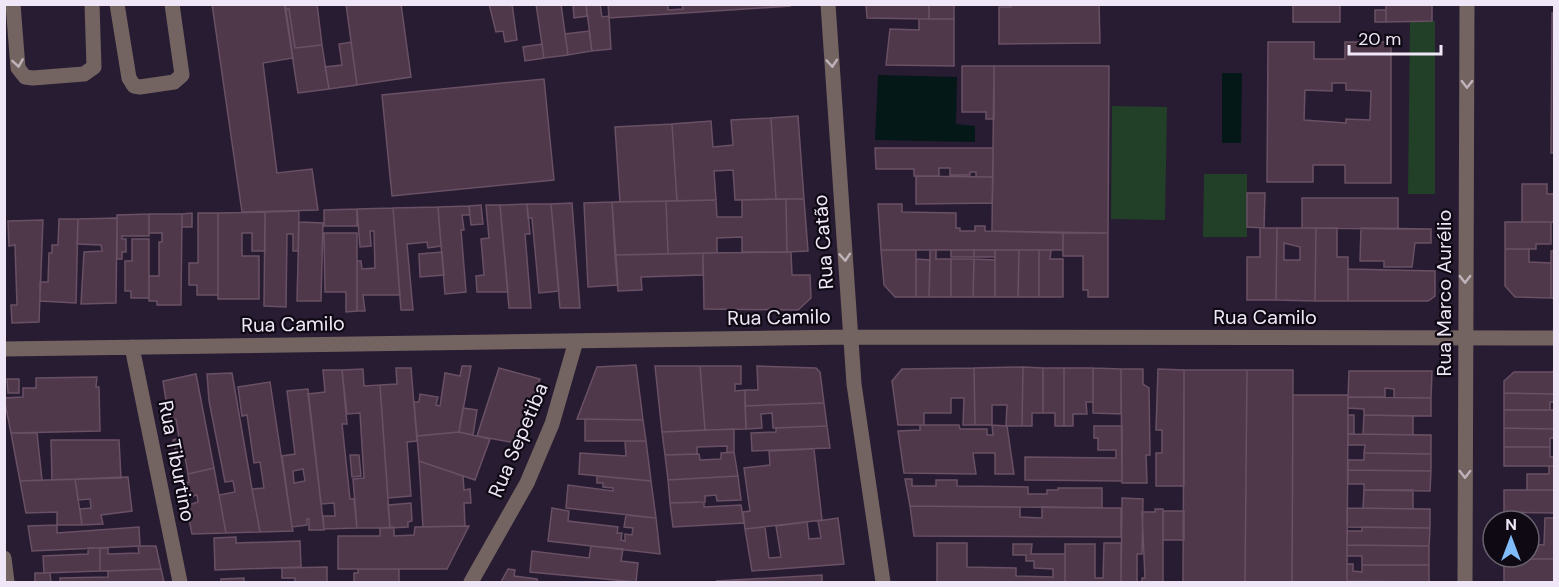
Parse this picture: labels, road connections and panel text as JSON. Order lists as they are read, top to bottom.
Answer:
{
  "streets": {
    "street": [
      "Rua Catão",
      "Rua Marco Aurélio",
      "Rua Camilo",
      "Rua Sepetiba",
      "Rua Tiburtino"
    ]
  },
  "crossings": [
    ["Rua Catão", "Rua Camilo"],
    ["Rua Marco Aurélio", "Rua Camilo"],
    ["Rua Camilo", "Rua Sepetiba"],
    ["Rua Camilo", "Rua Tiburtino"]
  ],
  "one_way": ["Rua Catão", "Rua Marco Aurélio"],
  "scale_bar": "20 m",
  "north": "top"
}
